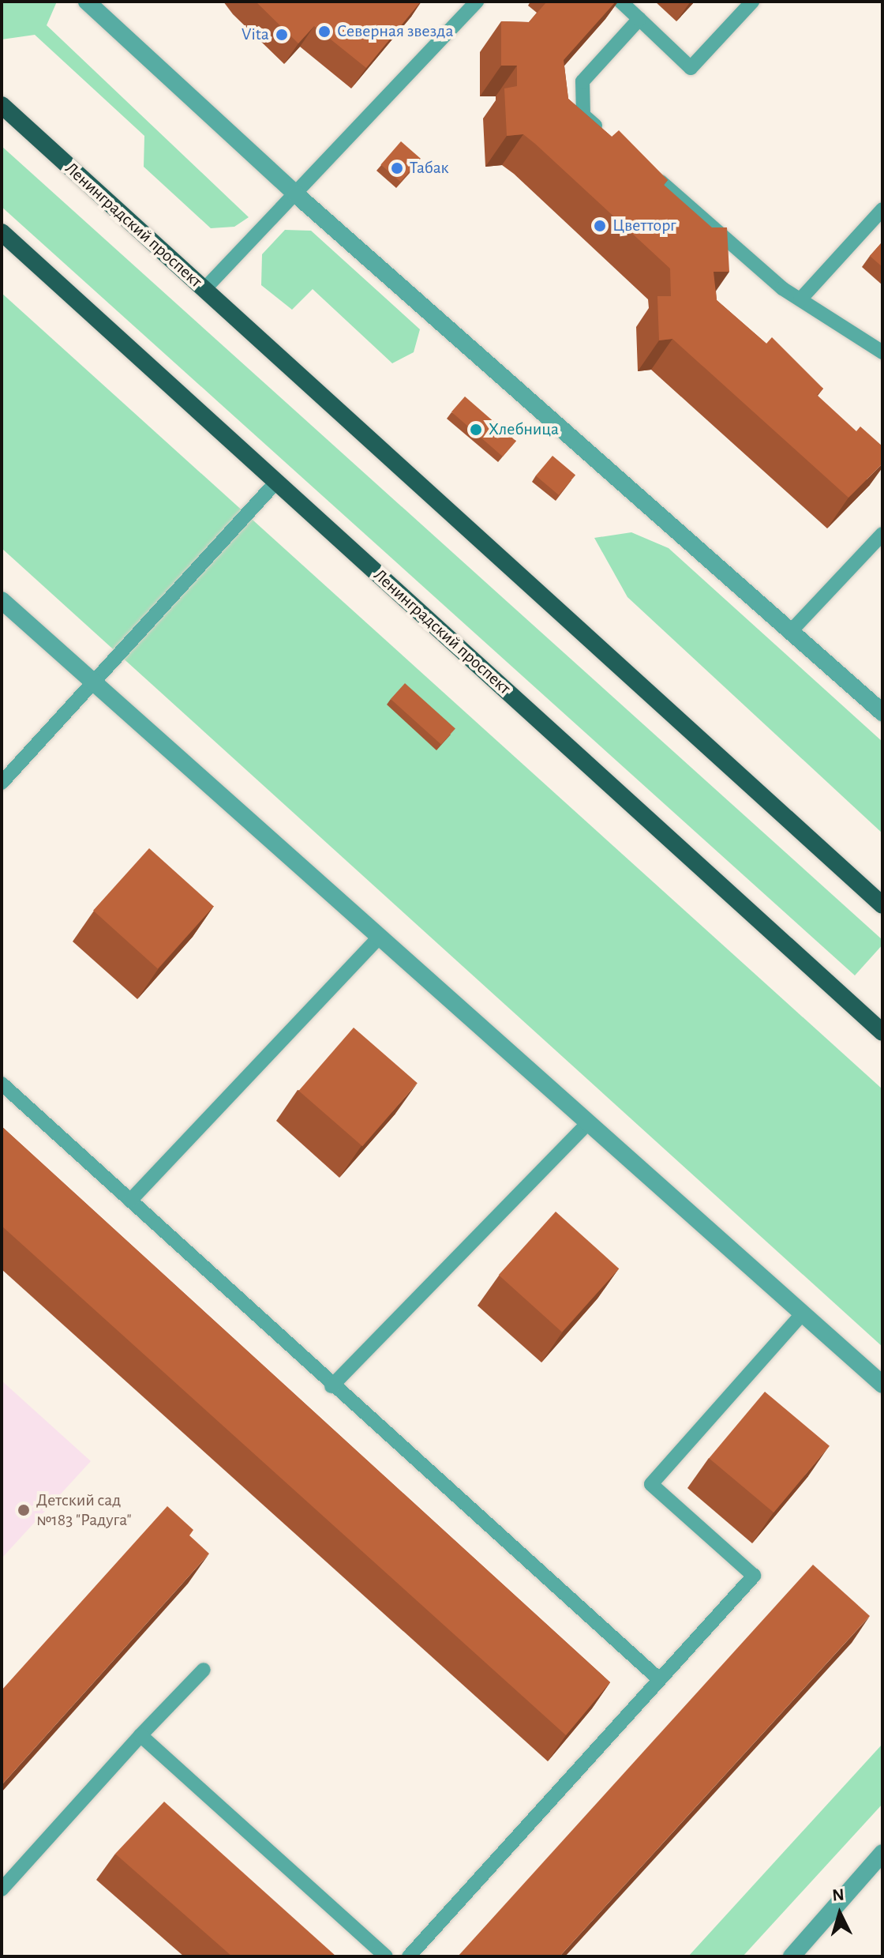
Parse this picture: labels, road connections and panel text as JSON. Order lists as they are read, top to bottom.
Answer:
{
  "streets": {
    "main road": ["Ленинградский проспект"]
  },
  "places": [
    "Северная звезда",
    "Vita",
    "Табак",
    "Цветторг",
    "Хлебница",
    "Детский сад №183 \"Радуга\""
  ],
  "north": "top"
}
